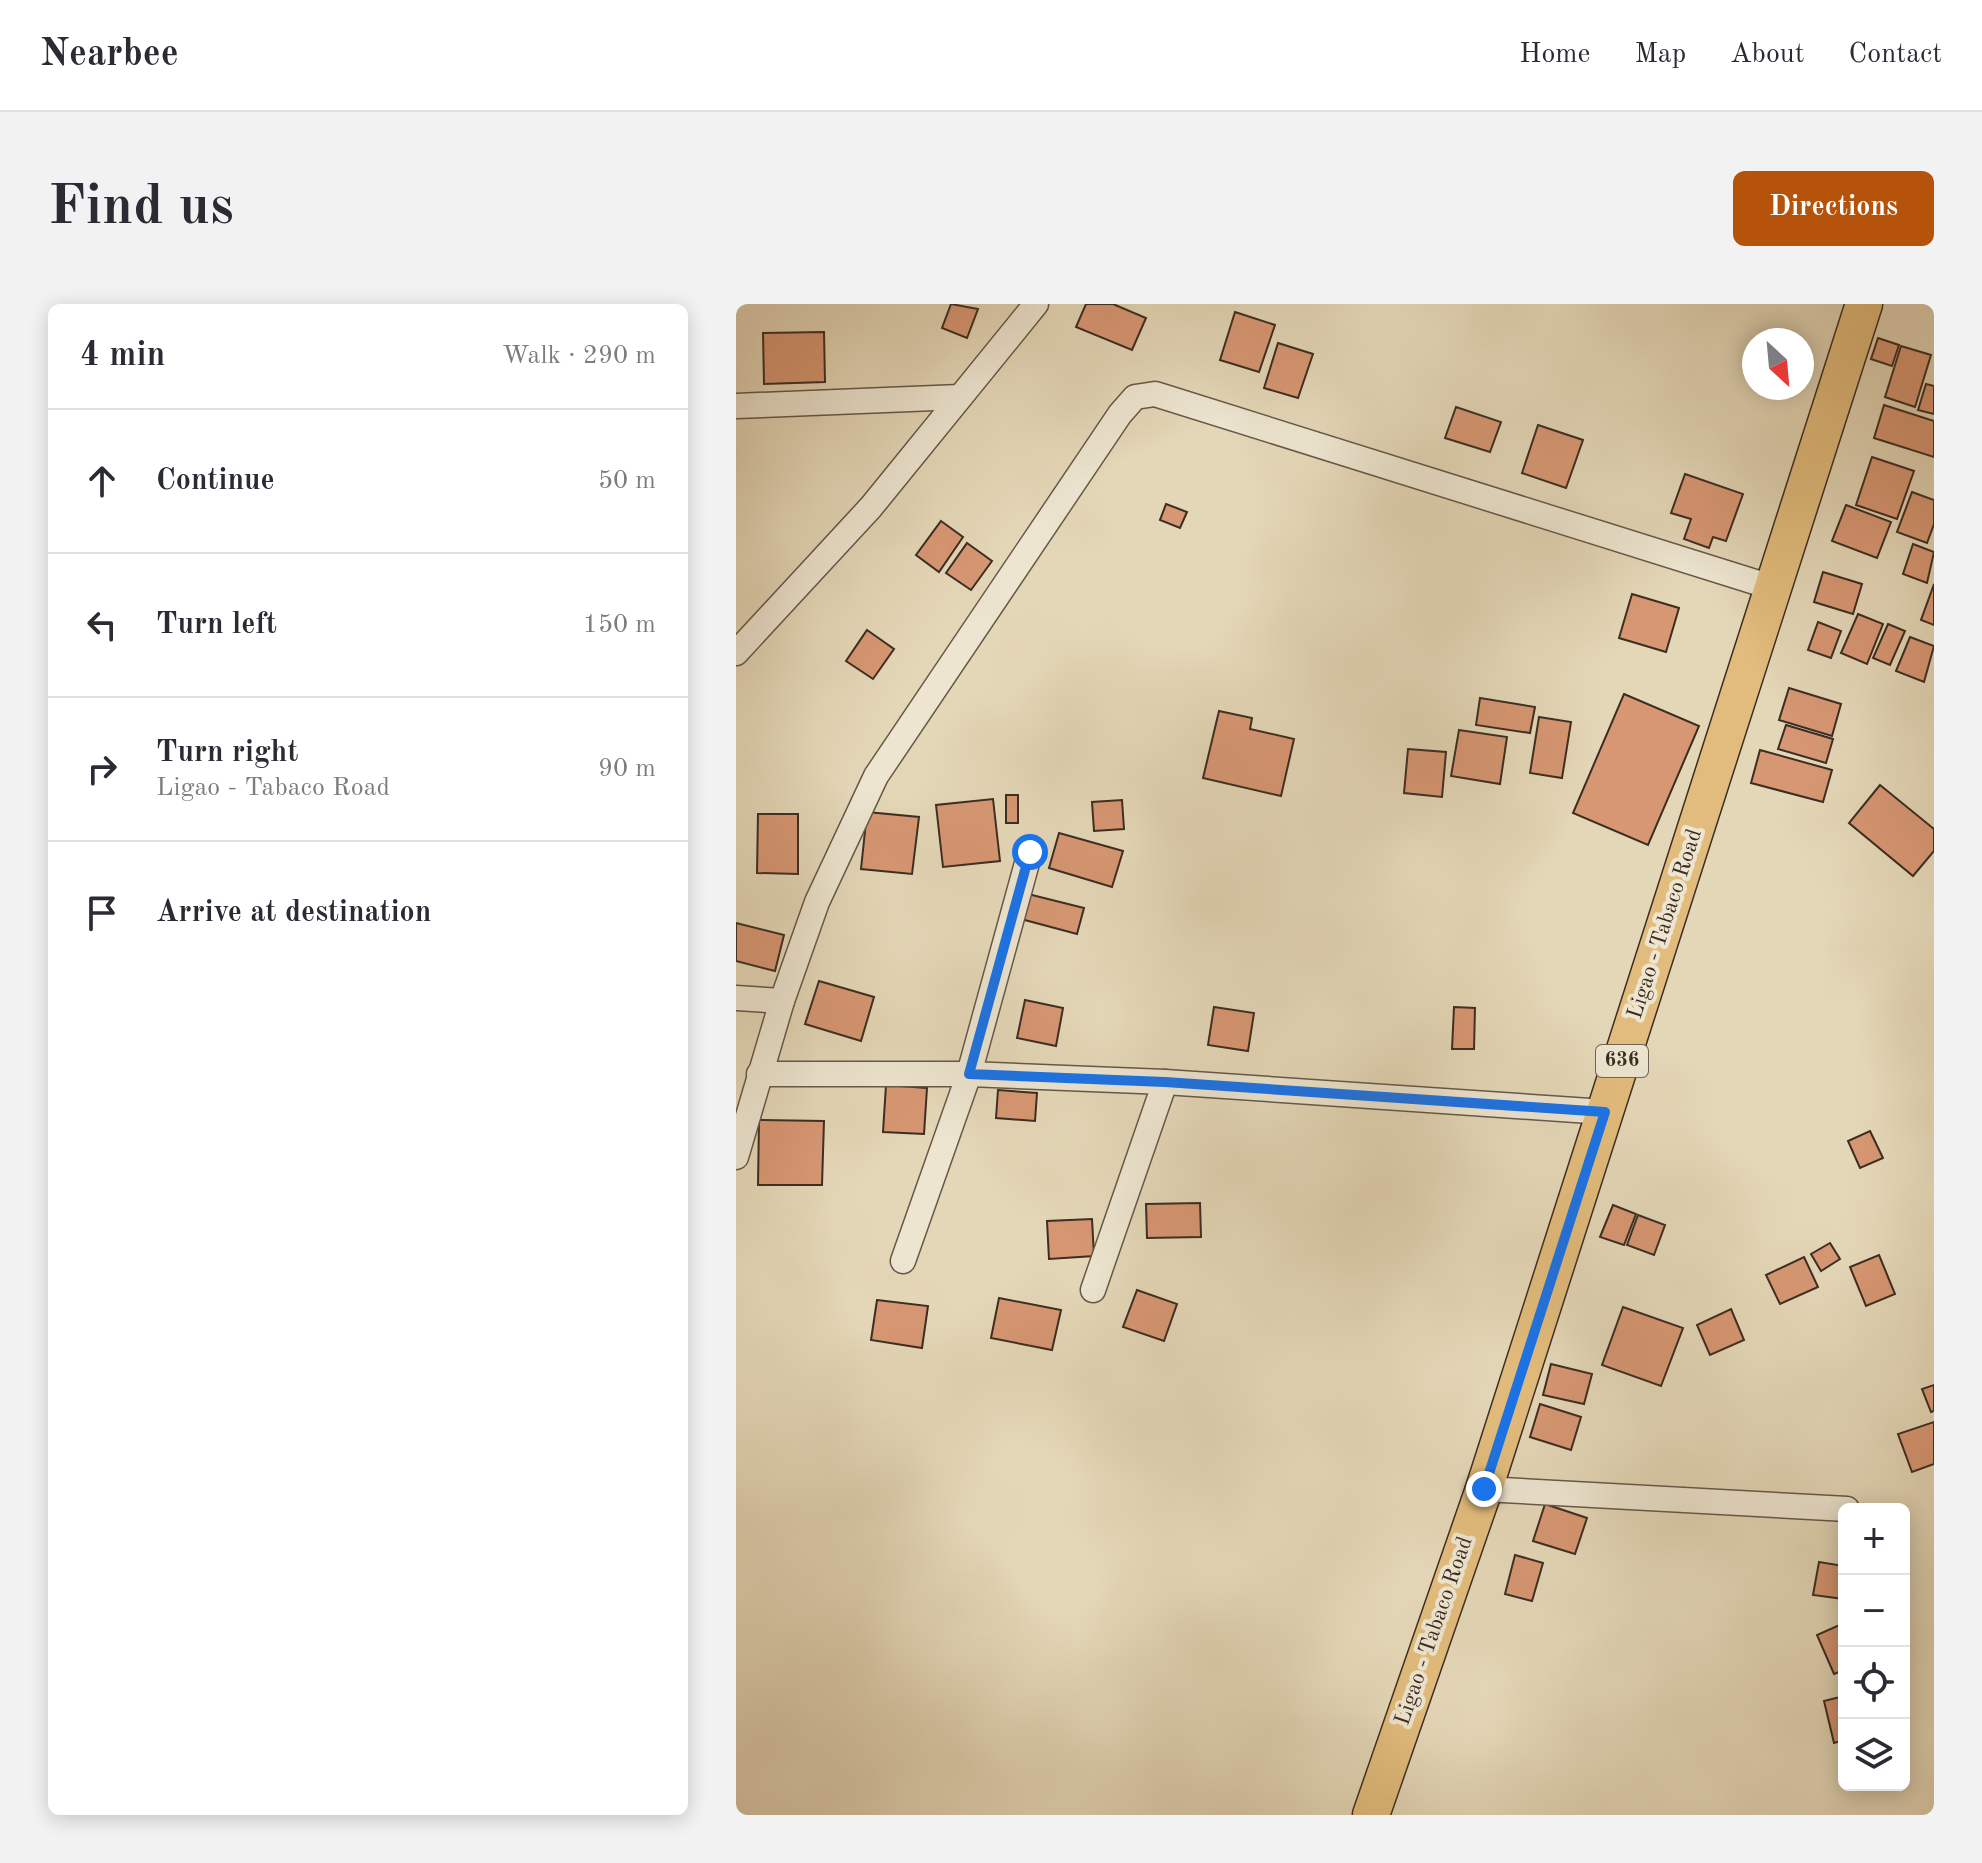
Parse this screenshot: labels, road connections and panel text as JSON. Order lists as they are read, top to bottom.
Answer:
{
  "streets": {
    "main road": ["Ligao - Tabaco Road", "636"]
  },
  "north": "bottom right",
  "page": {
    "header": "Nearbee",
    "nav": [
      "Home",
      "Map",
      "About",
      "Contact"
    ],
    "buttons": "Directions",
    "title": "Find us",
    "heading": ["4 min", "Walk · 290 m"],
    "list": [
      ["Continue", "50 m"],
      ["Turn left", "150 m"],
      ["Turn right", "Ligao - Tabaco Road", "90 m"],
      "Arrive at destination"
    ],
    "map_buttons": ["+", "−"]
  }
}
